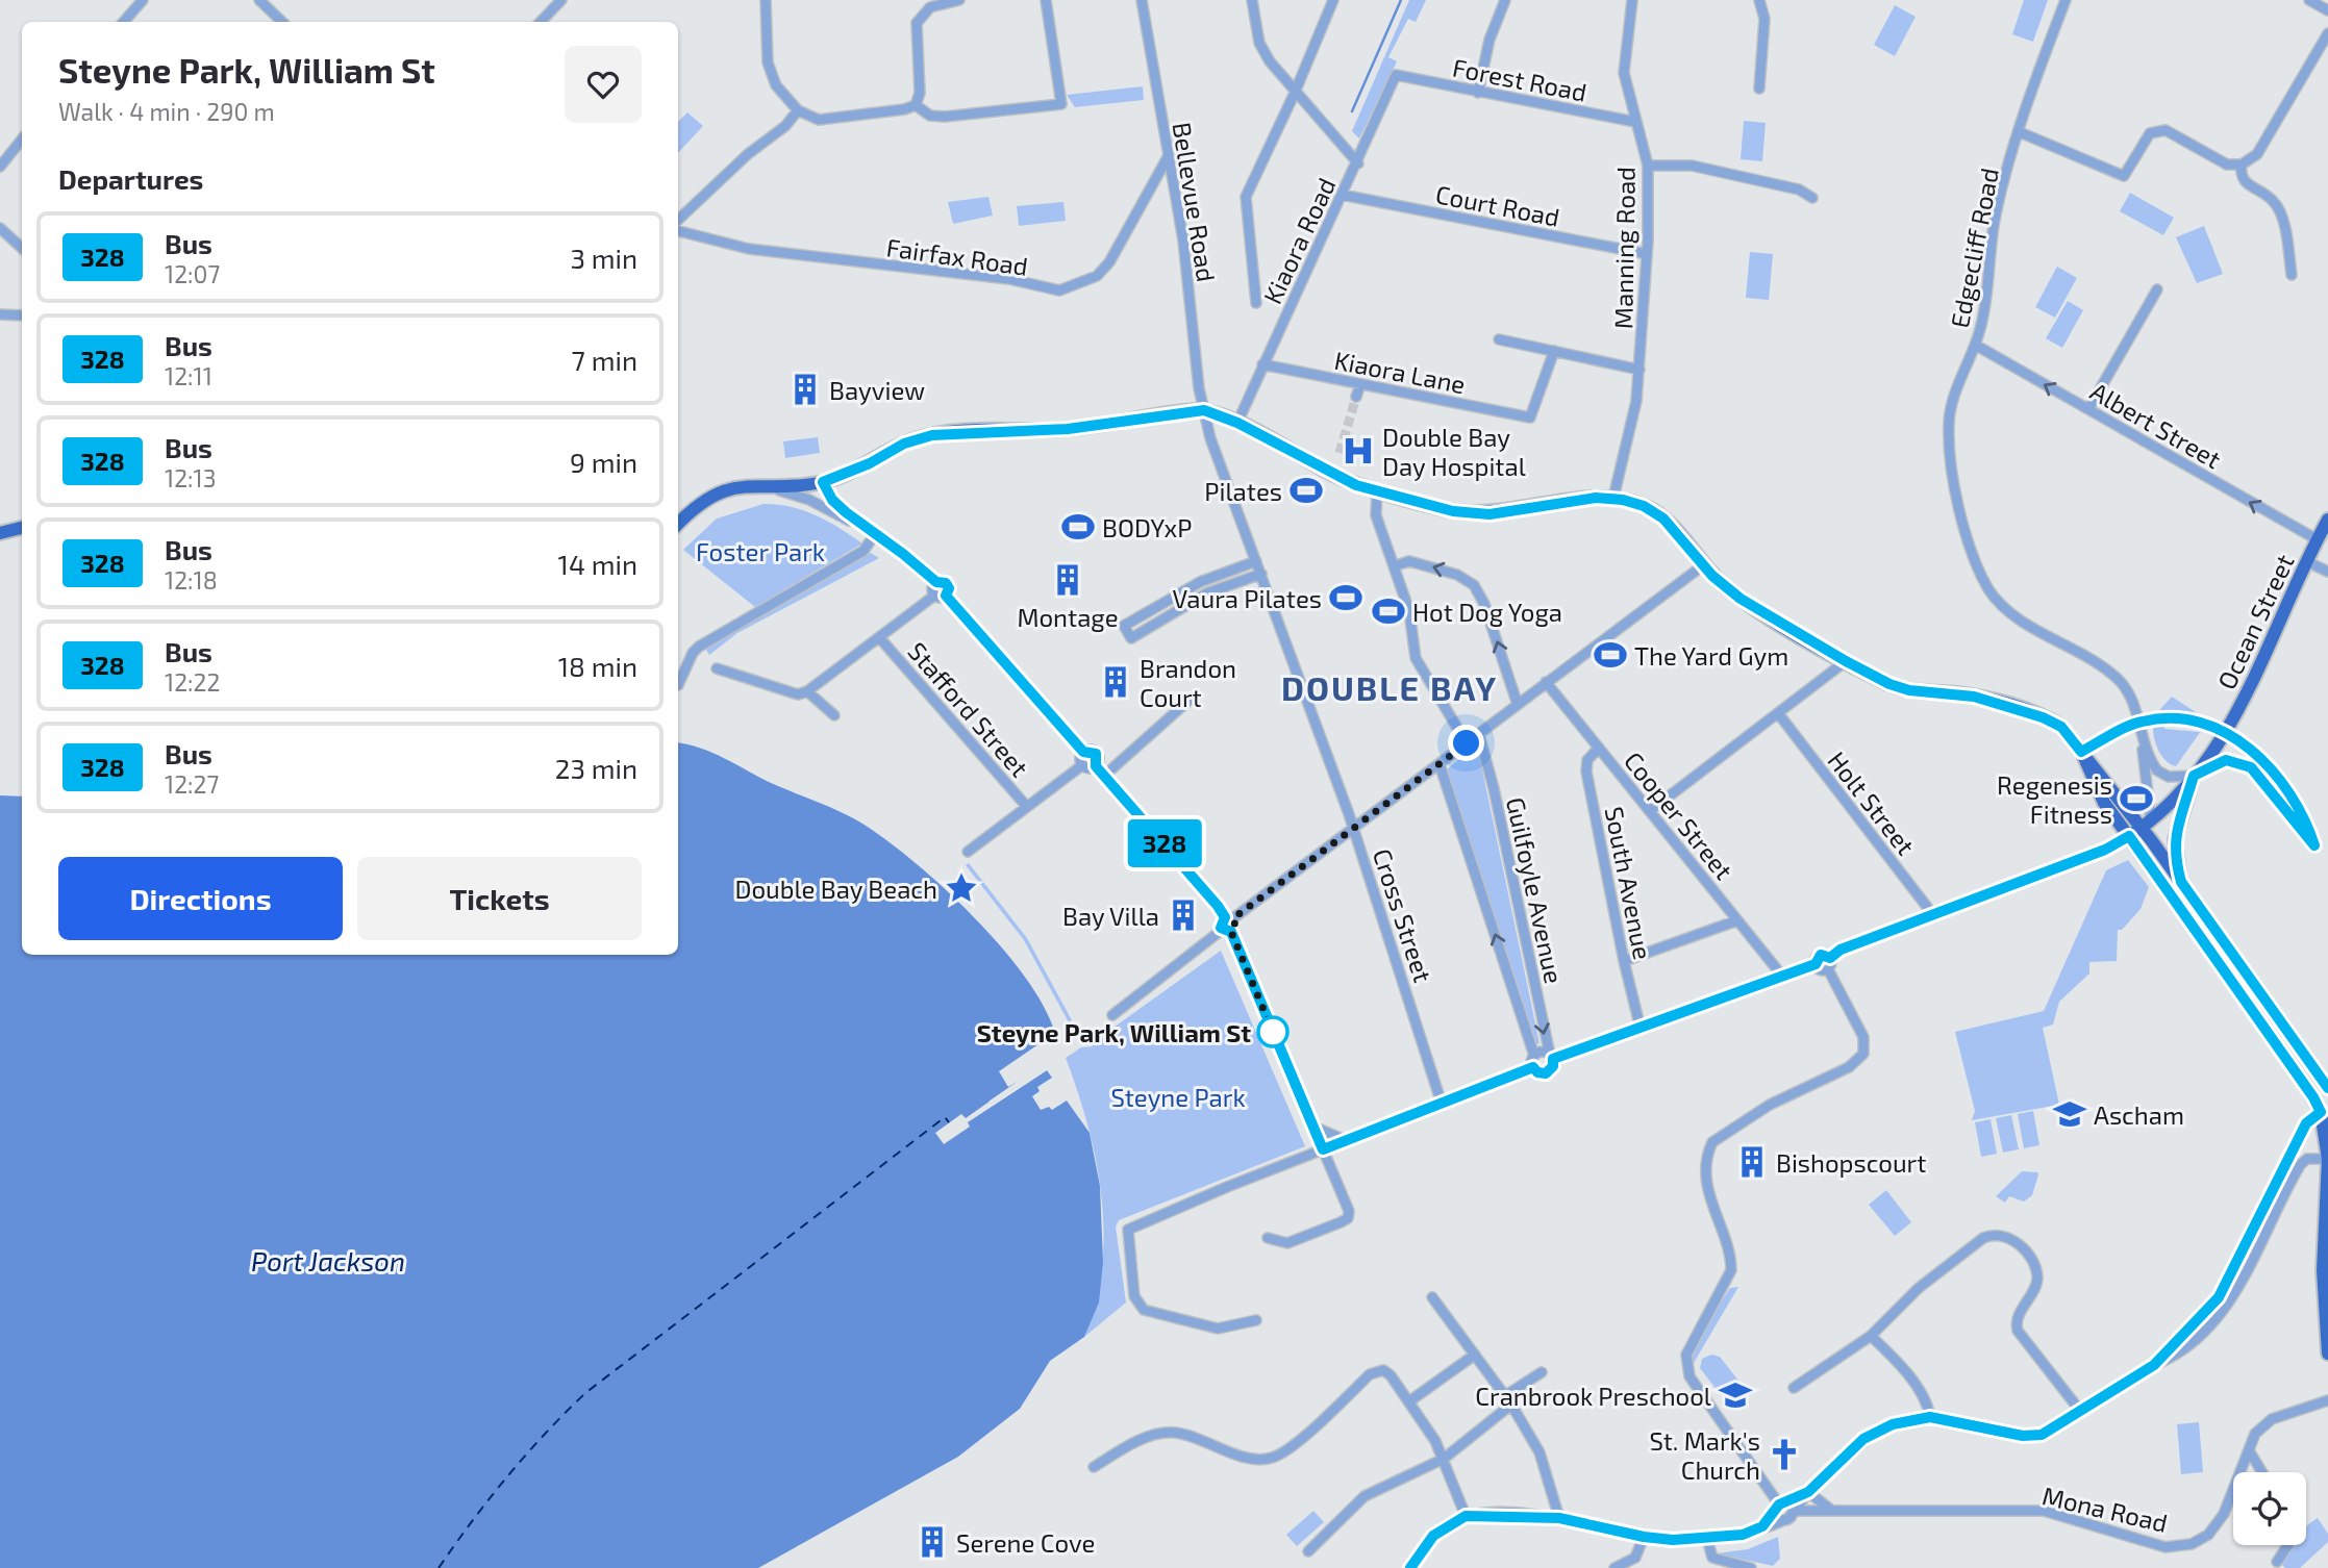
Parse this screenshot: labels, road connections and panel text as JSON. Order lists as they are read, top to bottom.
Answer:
{
  "streets": {
    "main road": ["Ocean Street"],
    "street": [
      "Forest Road",
      "Bellevue Road",
      "Court Road",
      "Kiaora Road",
      "Manning Road",
      "Edgecliff Road",
      "Fairfax Road",
      "Kiaora Lane",
      "Albert Street",
      "Stafford Street",
      "Holt Street",
      "Cooper Street",
      "South Avenue",
      "Guilfoyle Avenue",
      "Cross Street",
      "Mona Road"
    ]
  },
  "crossings": [
    ["Forest Road", "Kiaora Road"],
    ["Forest Road", "Manning Road"],
    ["Bellevue Road", "Fairfax Road"],
    ["Bellevue Road", "Cross Street"],
    ["Court Road", "Kiaora Road"],
    ["Court Road", "Manning Road"],
    ["Kiaora Road", "Kiaora Lane"],
    ["Edgecliff Road", "Albert Street"],
    ["Edgecliff Road", "Ocean Street"],
    ["Albert Street", "Ocean Street"],
    ["Cooper Street", "South Avenue"]
  ],
  "one_way": ["Albert Street"],
  "districts": ["DOUBLE BAY"],
  "water": ["Port Jackson"],
  "parks": ["Foster Park", "Steyne Park"],
  "places": {
    "building": [
      "Bayview",
      "Montage",
      "Brandon Court",
      "Bay Villa",
      "Bishopscourt",
      "Serene Cove"
    ],
    "hospital": ["Double Bay Day Hospital"],
    "sports": [
      "Pilates",
      "BODYxP",
      "Vaura Pilates",
      "Hot Dog Yoga",
      "The Yard Gym",
      "Regenesis Fitness"
    ],
    "place": ["Double Bay Beach"],
    "other": ["Steyne Park, William St"],
    "school or university": ["Ascham", "Cranbrook Preschool"],
    "church": ["St. Mark's Church"]
  },
  "lines": ["bus line 328"],
  "page": {
    "on_map": "328",
    "heading": [
      ["Steyne Park, William St", "Walk · 4 min · 290 m"],
      "Departures"
    ],
    "list": [
      {
        "mark": "328",
        "name": "Bus",
        "note": "12:07",
        "value": "3 min"
      },
      {
        "mark": "328",
        "name": "Bus",
        "note": "12:11",
        "value": "7 min"
      },
      {
        "mark": "328",
        "name": "Bus",
        "note": "12:13",
        "value": "9 min"
      },
      {
        "mark": "328",
        "name": "Bus",
        "note": "12:18",
        "value": "14 min"
      },
      {
        "mark": "328",
        "name": "Bus",
        "note": "12:22",
        "value": "18 min"
      },
      {
        "mark": "328",
        "name": "Bus",
        "note": "12:27",
        "value": "23 min"
      }
    ],
    "buttons": ["Directions", "Tickets"]
  }
}
